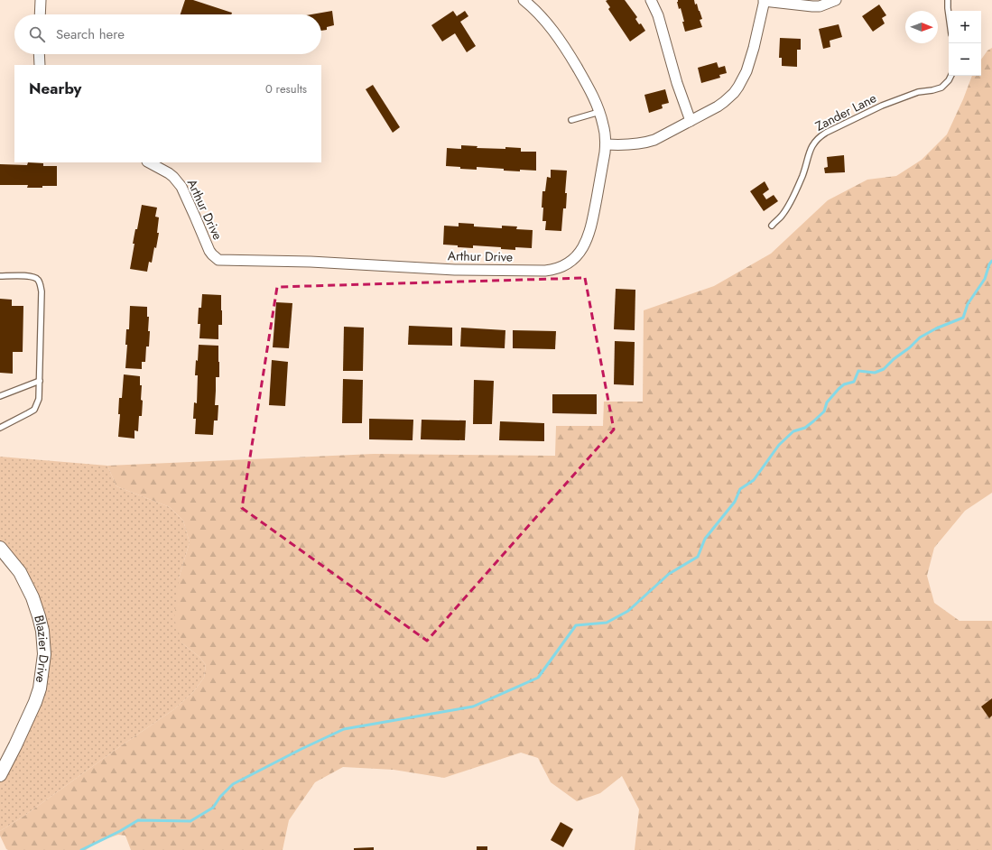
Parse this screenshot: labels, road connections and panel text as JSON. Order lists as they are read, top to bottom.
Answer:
{
  "streets": {
    "street": ["Arthur Drive", "Blazier Drive"],
    "lane": ["Zander Lane"]
  },
  "north": "right",
  "page": {
    "map_buttons": ["+", "−"],
    "search": "Search here",
    "heading": ["Nearby", "0 results"]
  }
}
